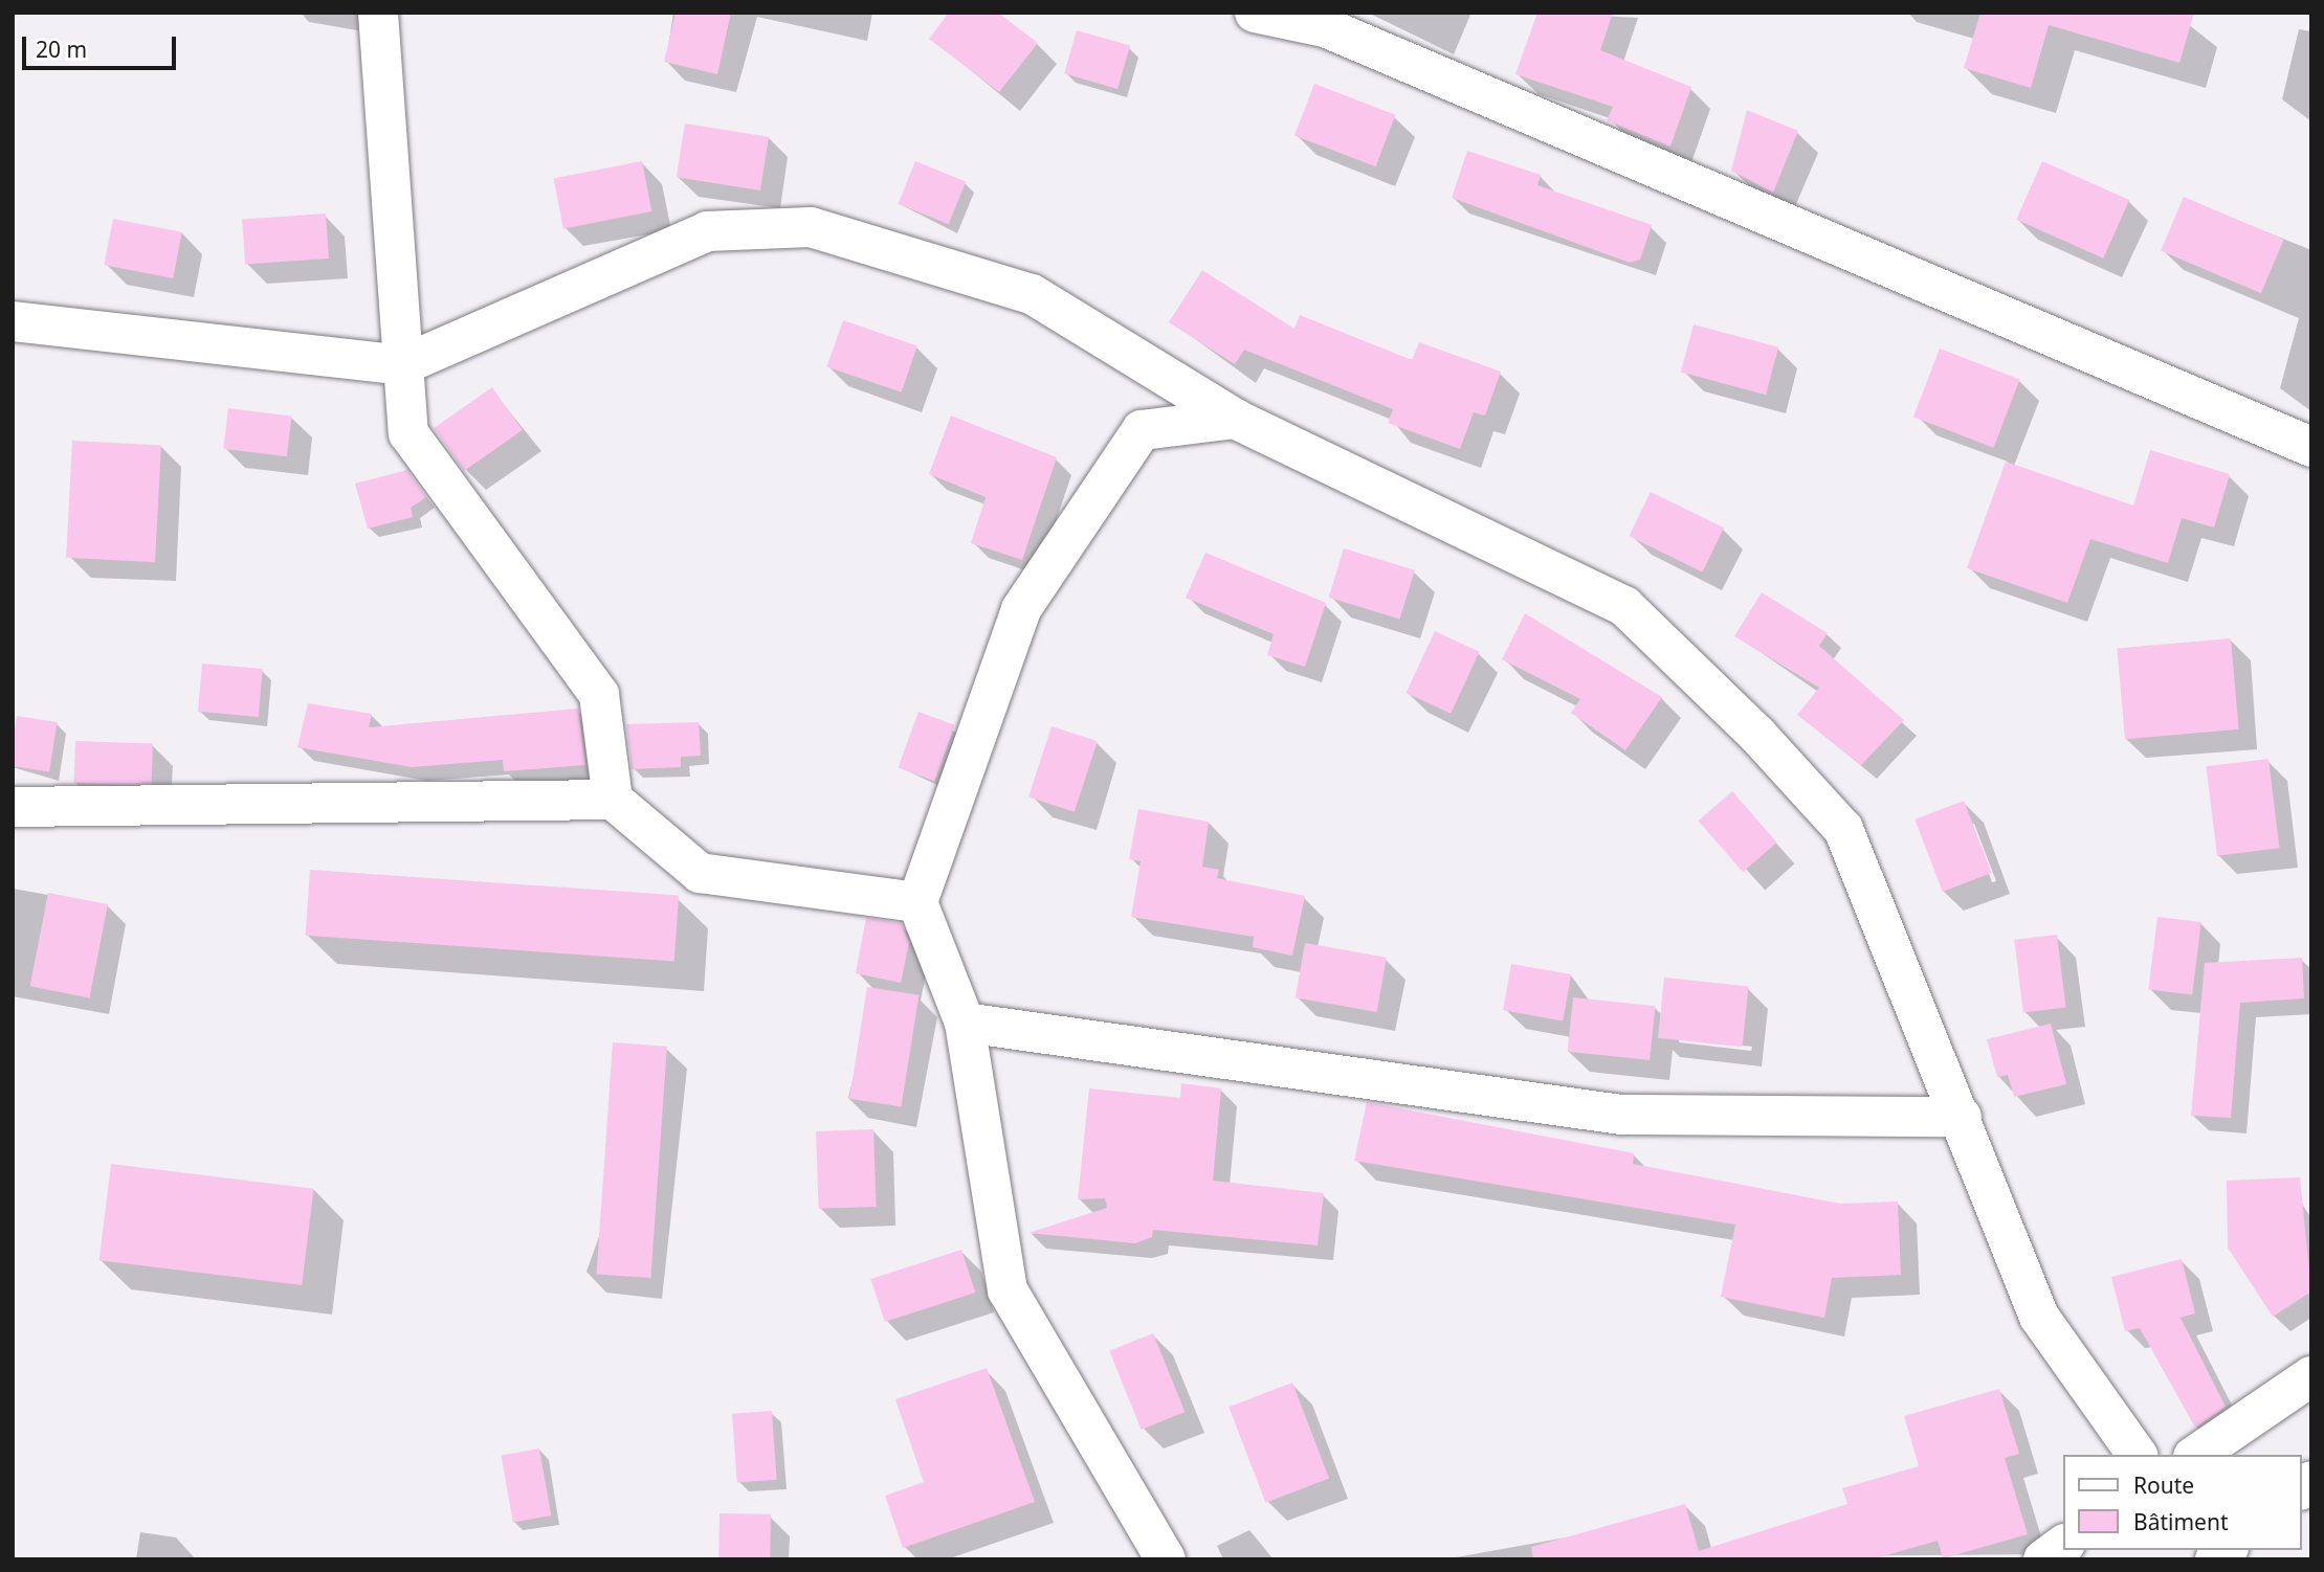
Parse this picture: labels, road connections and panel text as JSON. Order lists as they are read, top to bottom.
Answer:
{
  "legend": ["Route", "Bâtiment"],
  "scale_bar": "20 m"
}
